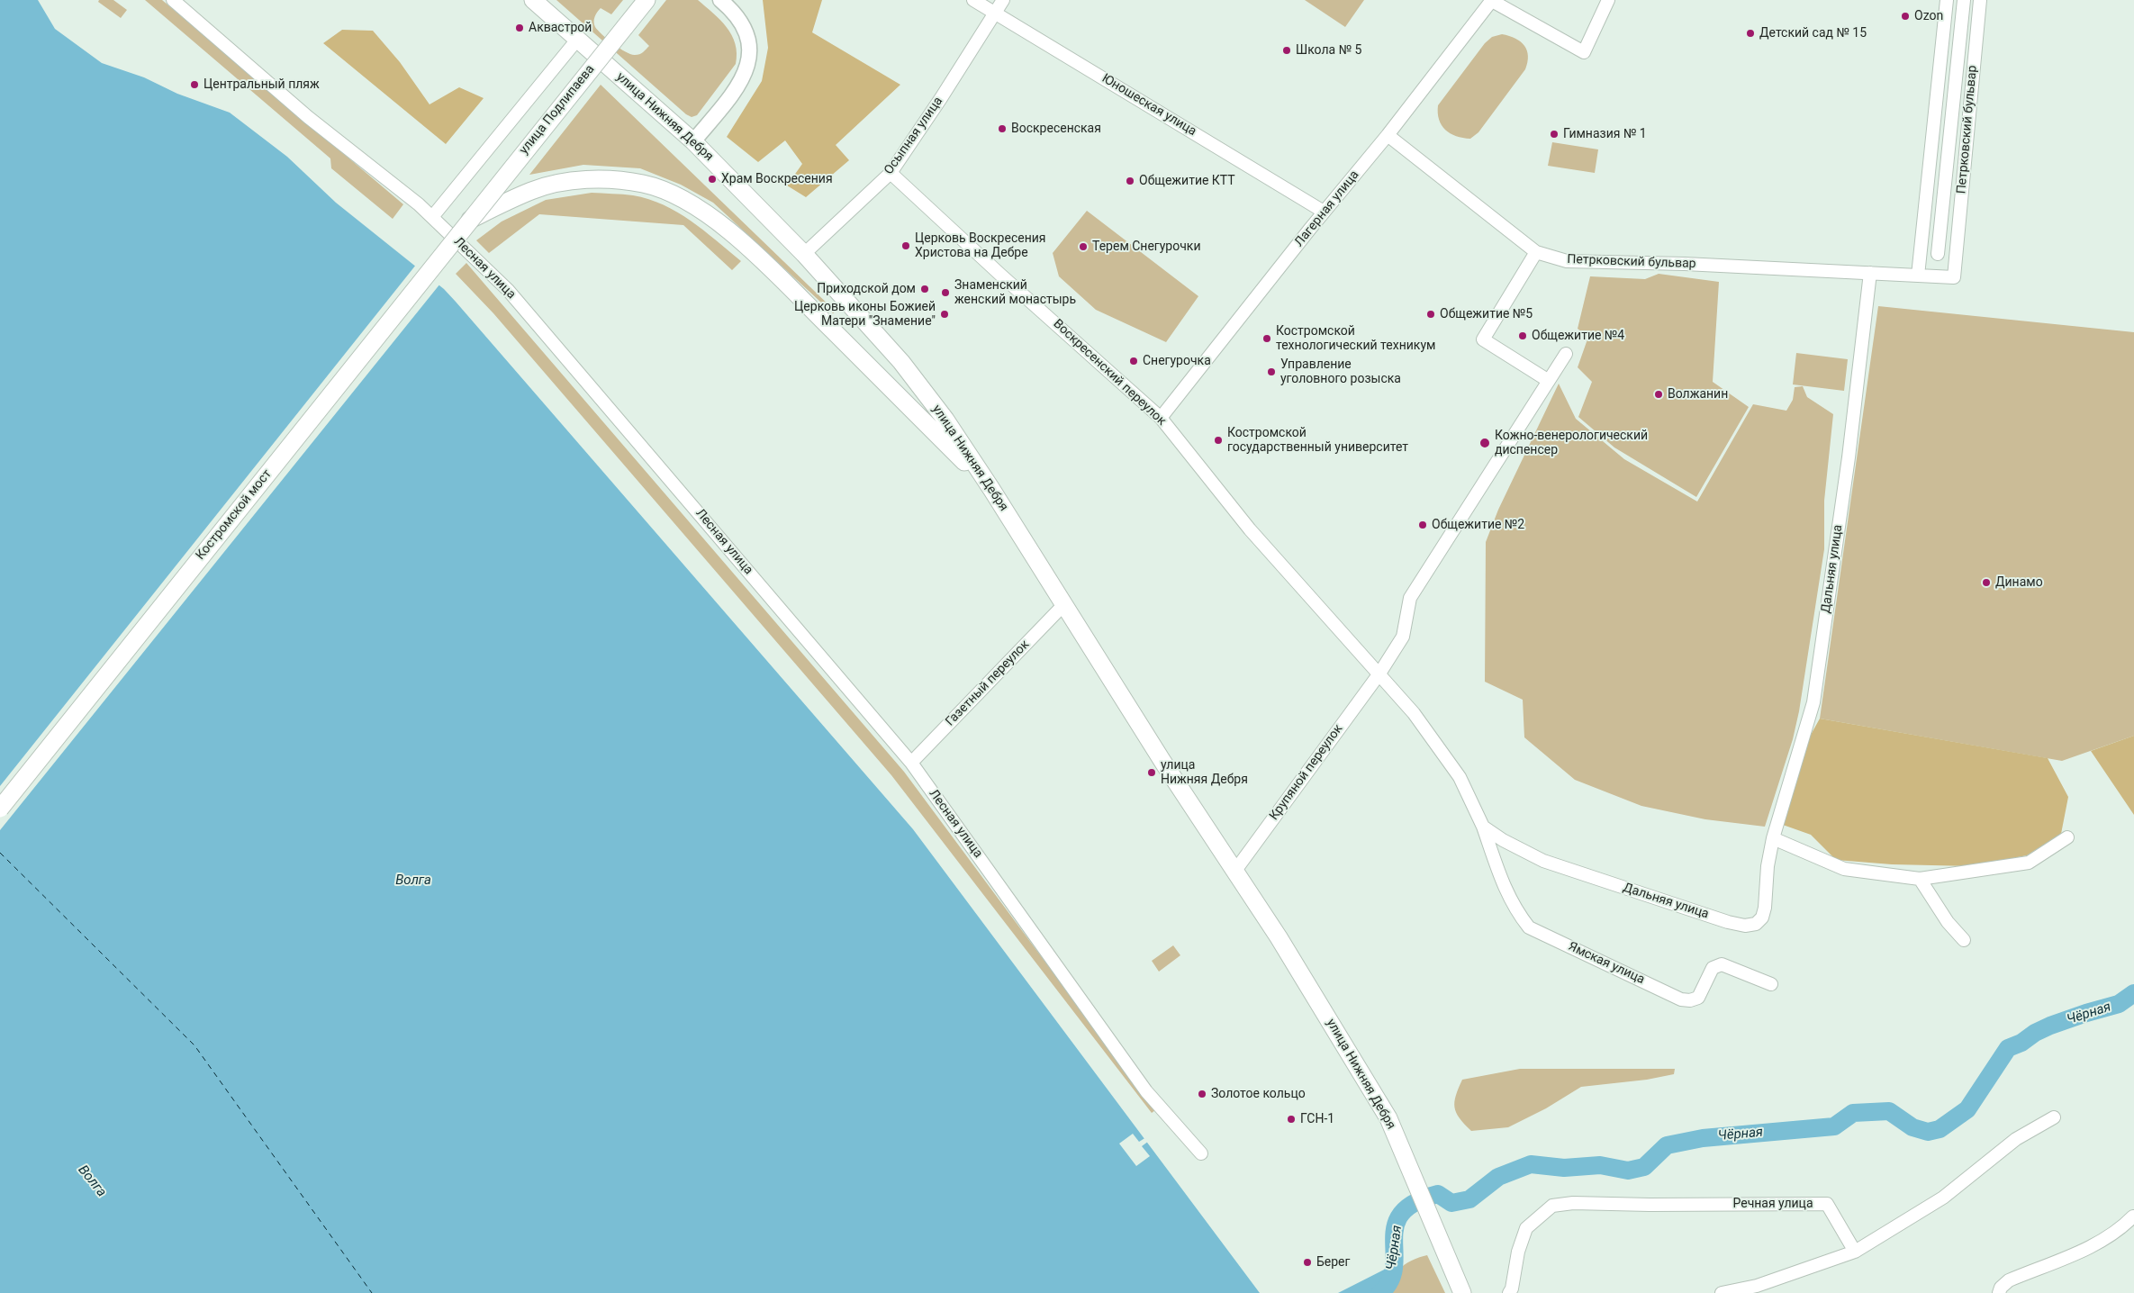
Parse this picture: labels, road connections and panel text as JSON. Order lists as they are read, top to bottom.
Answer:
{
  "streets": {
    "highway": ["улица Подлипаева", "улица Нижняя Дебря", "Костромской мост"],
    "street": [
      "Юношеская улица",
      "Петрковский бульвар",
      "Осыпная улица",
      "Лагерная улица",
      "Лесная улица",
      "Воскресенский переулок",
      "Дальняя улица",
      "Газетный переулок",
      "Крупяной переулок",
      "Ямская улица",
      "Речная улица"
    ]
  },
  "crossings": [
    ["Юношеская улица", "Осыпная улица"],
    ["Юношеская улица", "Лагерная улица"],
    ["улица Подлипаева", "Костромской мост"],
    ["улица Нижняя Дебря", "Осыпная улица"],
    ["улица Нижняя Дебря", "Газетный переулок"],
    ["улица Нижняя Дебря", "Крупяной переулок"],
    ["Петрковский бульвар", "Лагерная улица"],
    ["Петрковский бульвар", "Дальняя улица"],
    ["Осыпная улица", "Воскресенский переулок"],
    ["Лагерная улица", "Воскресенский переулок"],
    ["Лесная улица", "Газетный переулок"],
    ["Воскресенский переулок", "Крупяной переулок"],
    ["Дальняя улица", "Ямская улица"]
  ],
  "water": ["Волга", "Чёрная"],
  "places": [
    "Ozon",
    "Аквастрой",
    "Детский сад № 15",
    "Школа № 5",
    "Центральный пляж",
    "Воскресенская",
    "Гимназия № 1",
    "Храм Воскресения",
    "Общежитие КТТ",
    "Церковь Воскресения Христова на Дебре",
    "Терем Cнегурочки",
    "Приходской дом",
    "Знаменский женский монастырь",
    "Церковь иконы Божией Матери \"Знамение\"",
    "Общежитие №5",
    "Общежитие №4",
    "Костромской технологический техникум",
    "Снегурочка",
    "Управление уголовного розыска",
    "Волжанин",
    "Костромской государственный университет",
    "Кожно-венерологический диспенсер",
    "Общежитие №2",
    "Динамо",
    "улица Нижняя Дебря",
    "Золотое кольцо",
    "ГСН-1",
    "Берег"
  ]
}
